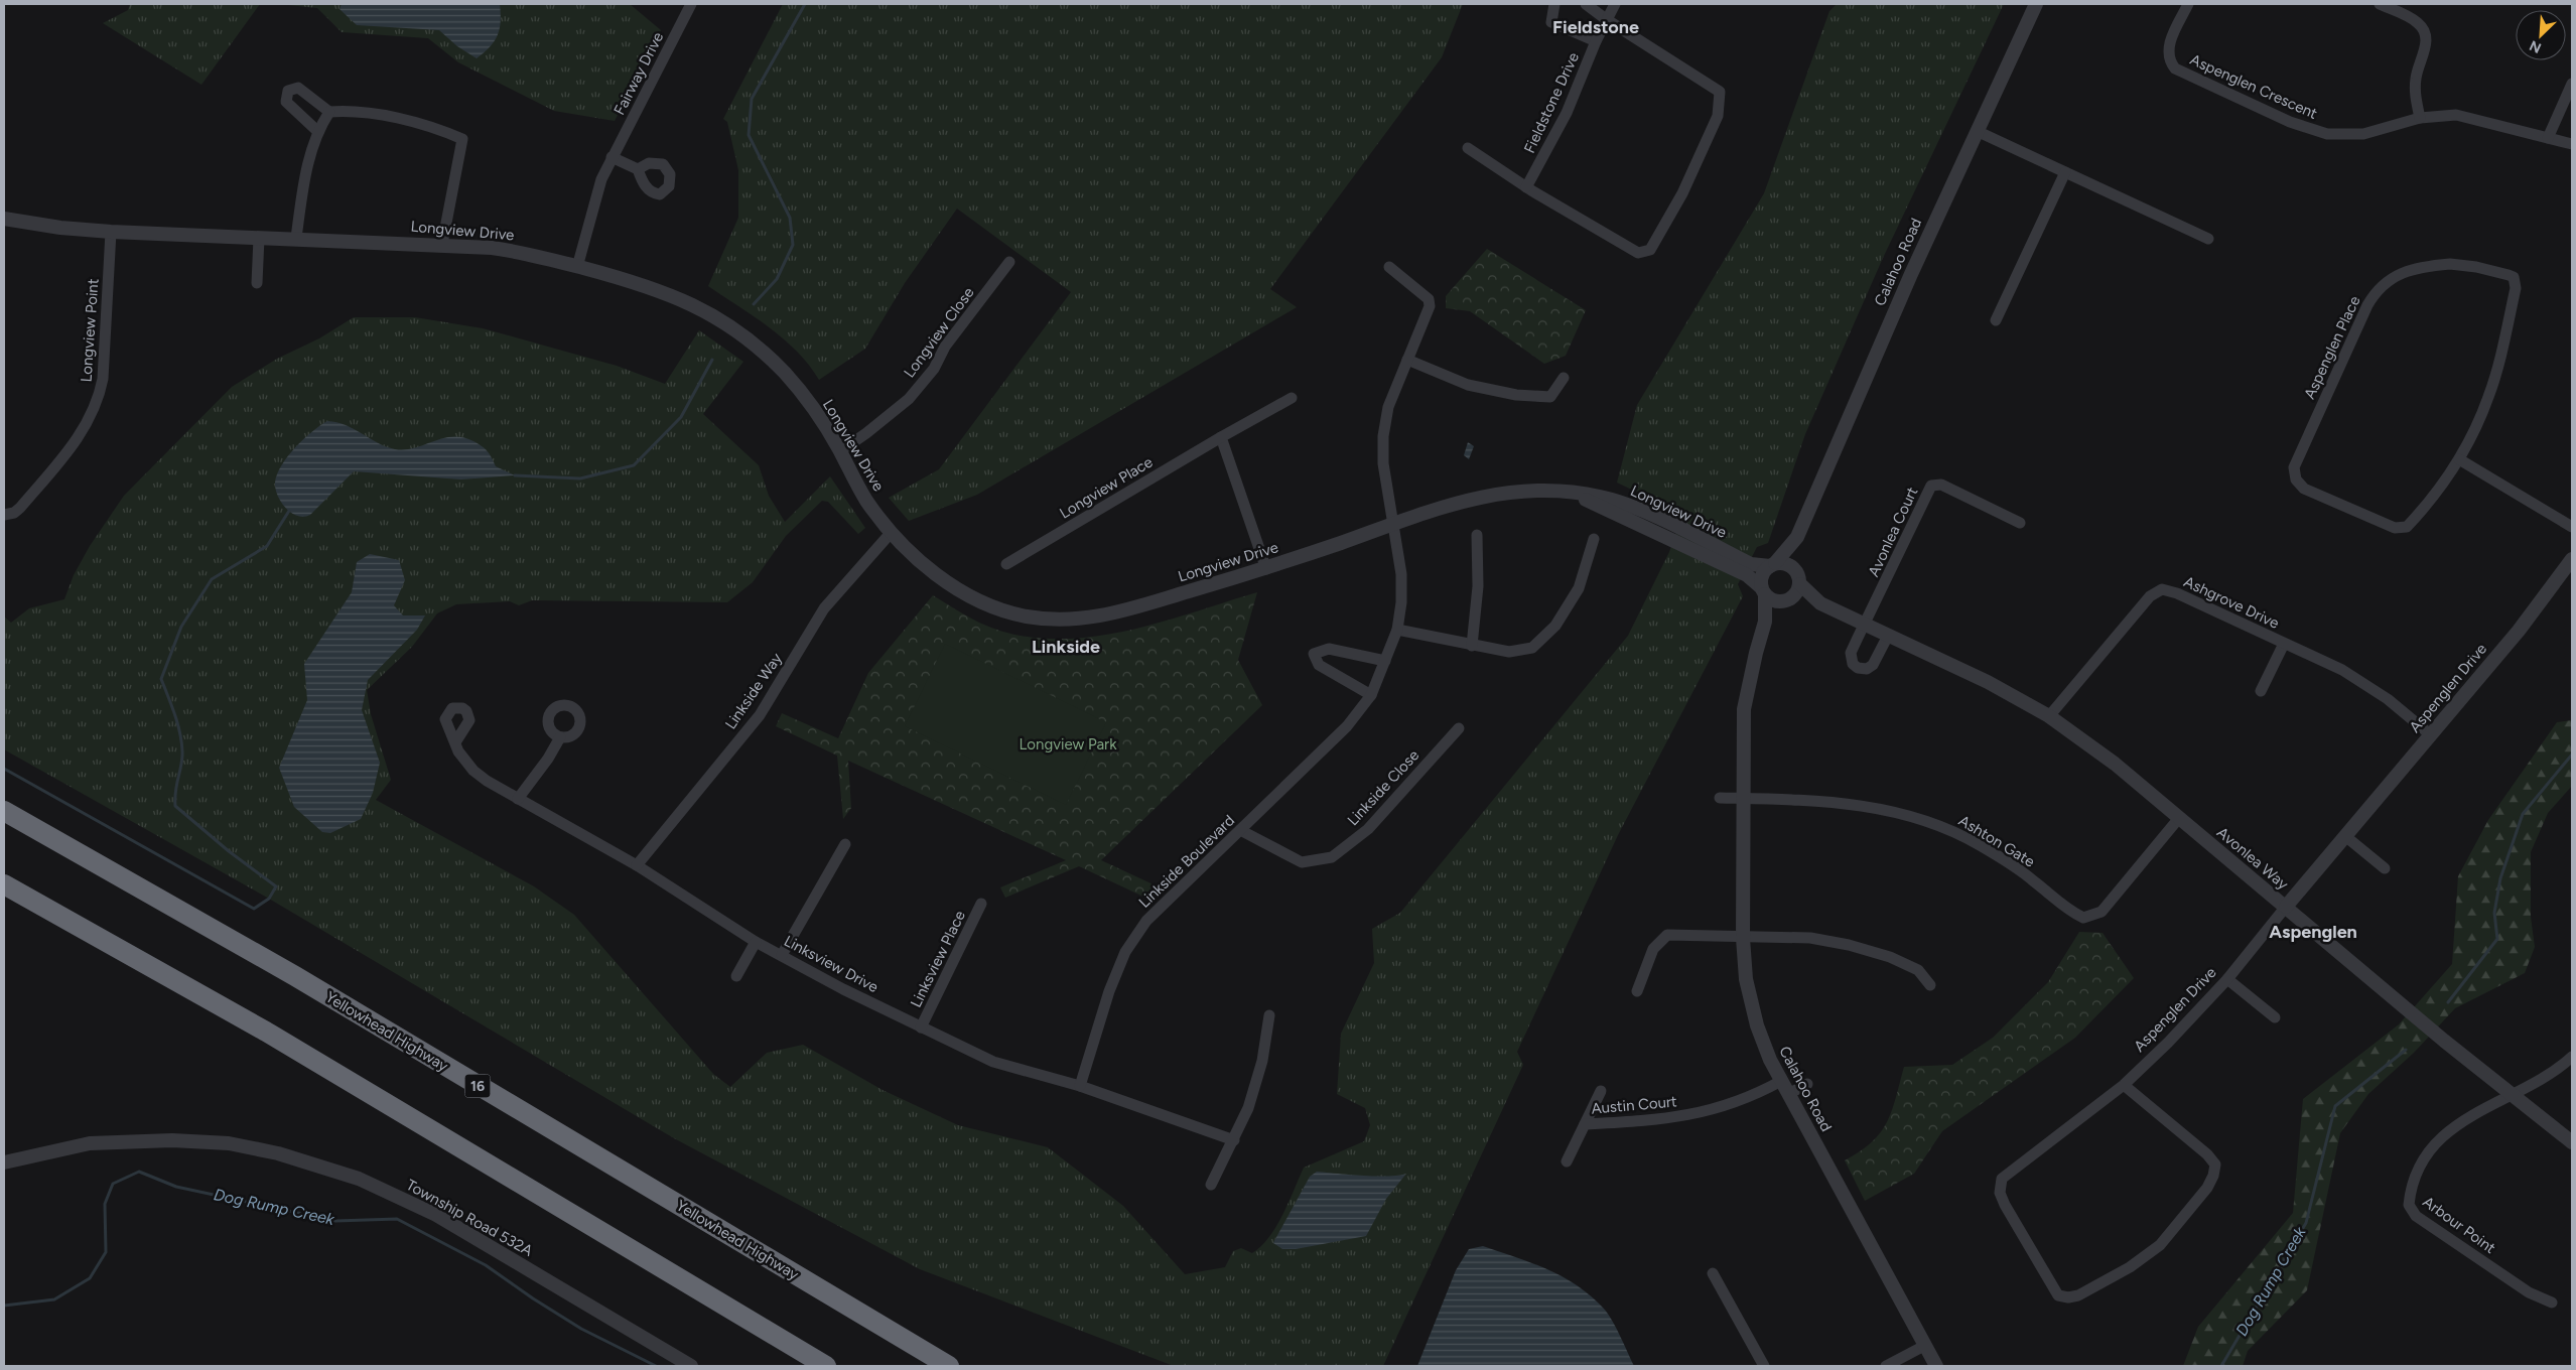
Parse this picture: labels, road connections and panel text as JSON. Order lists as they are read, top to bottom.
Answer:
{
  "streets": {
    "highway": ["Yellowhead Highway", "16"],
    "street": [
      "Fairway Drive",
      "Aspenglen Crescent",
      "Fieldstone Drive",
      "Longview Drive",
      "Calahoo Road",
      "Longview Point",
      "Longview Close",
      "Aspenglen Place",
      "Longview Place",
      "Avonlea Court",
      "Ashgrove Drive",
      "Aspenglen Drive",
      "Linkside Way",
      "Linkside Close",
      "Ashton Gate",
      "Avonlea Way",
      "Linkside Boulevard",
      "Linksview Place",
      "Linksview Drive",
      "Austin Court",
      "Township Road 532A",
      "Arbour Point"
    ]
  },
  "crossings": [
    ["Fairway Drive", "Longview Drive"],
    ["Longview Drive", "Calahoo Road"],
    ["Longview Drive", "Longview Point"],
    ["Longview Drive", "Longview Close"],
    ["Longview Drive", "Linkside Way"],
    ["Longview Drive", "Avonlea Way"],
    ["Longview Drive", "Linkside Boulevard"],
    ["Calahoo Road", "Ashton Gate"],
    ["Calahoo Road", "Avonlea Way"],
    ["Calahoo Road", "Austin Court"],
    ["Avonlea Court", "Avonlea Way"],
    ["Ashgrove Drive", "Aspenglen Drive"],
    ["Ashgrove Drive", "Avonlea Way"],
    ["Aspenglen Drive", "Avonlea Way"],
    ["Linkside Way", "Linksview Drive"],
    ["Linkside Close", "Linkside Boulevard"],
    ["Ashton Gate", "Avonlea Way"],
    ["Avonlea Way", "Arbour Point"],
    ["Linkside Boulevard", "Linksview Drive"],
    ["Linksview Place", "Linksview Drive"]
  ],
  "districts": ["Fieldstone", "Linkside", "Aspenglen"],
  "water": ["Dog Rump Creek"],
  "parks": ["Longview Park"],
  "north": "bottom left"
}
